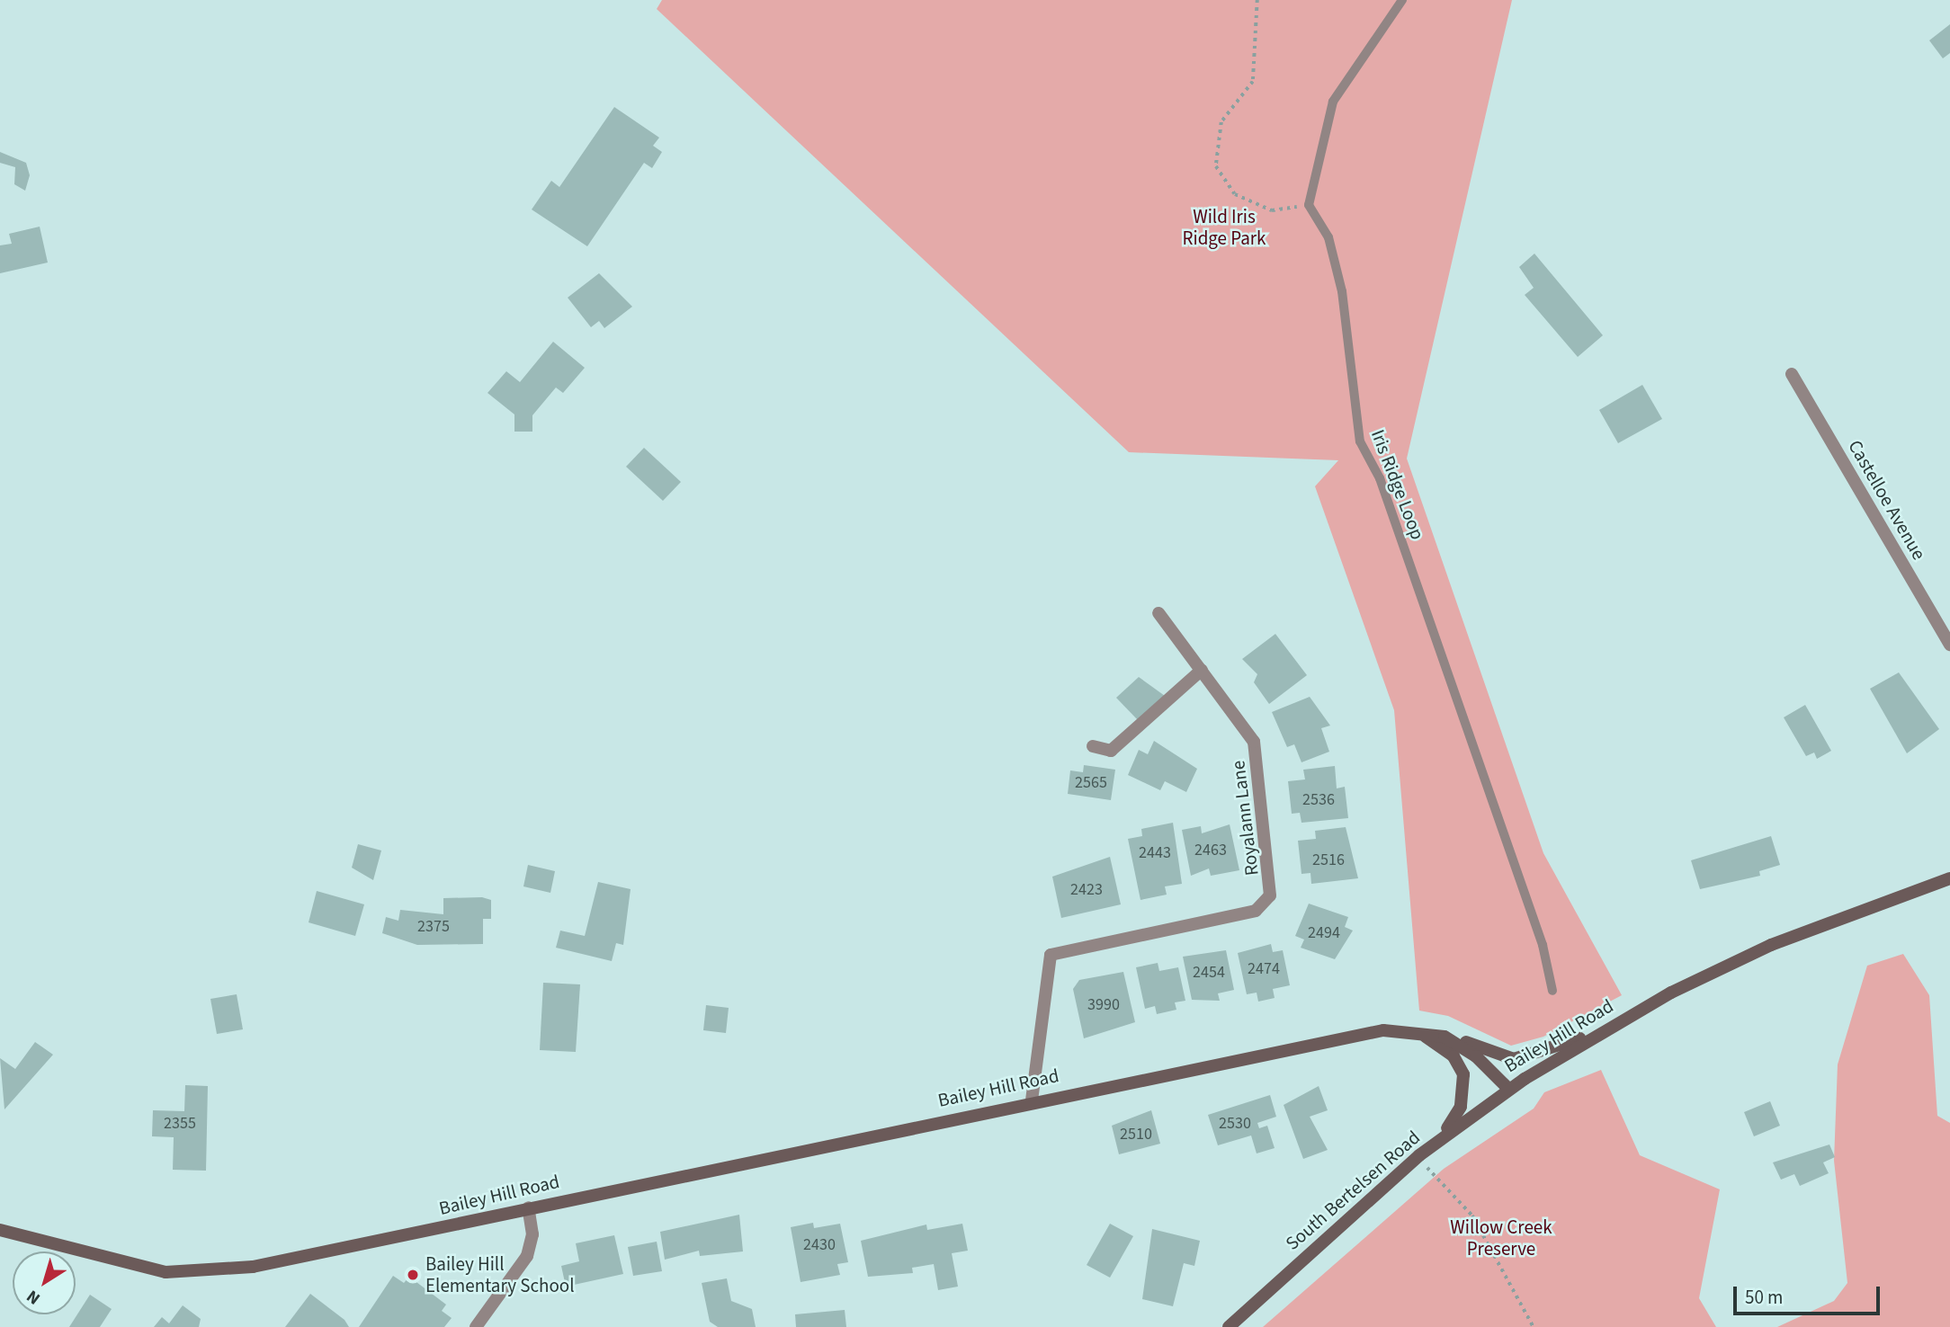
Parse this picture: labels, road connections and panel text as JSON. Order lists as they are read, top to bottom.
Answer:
{
  "streets": {
    "main road": ["Bailey Hill Road", "South Bertelsen Road"],
    "street": ["Castelloe Avenue", "Royalann Lane"],
    "lane": ["Iris Ridge Loop"]
  },
  "crossings": [
    ["Royalann Lane", "Bailey Hill Road"],
    ["Bailey Hill Road", "South Bertelsen Road"]
  ],
  "parks": ["Wild Iris Ridge Park", "Willow Creek Preserve"],
  "places": ["Bailey Hill Elementary School"],
  "house_numbers": [
    "2565",
    "2536",
    "2463",
    "2443",
    "2516",
    "2423",
    "2375",
    "2494",
    "2474",
    "2454",
    "3990",
    "2355",
    "2530",
    "2510",
    "2430"
  ],
  "scale_bar": "50 m",
  "north": "bottom left"
}
